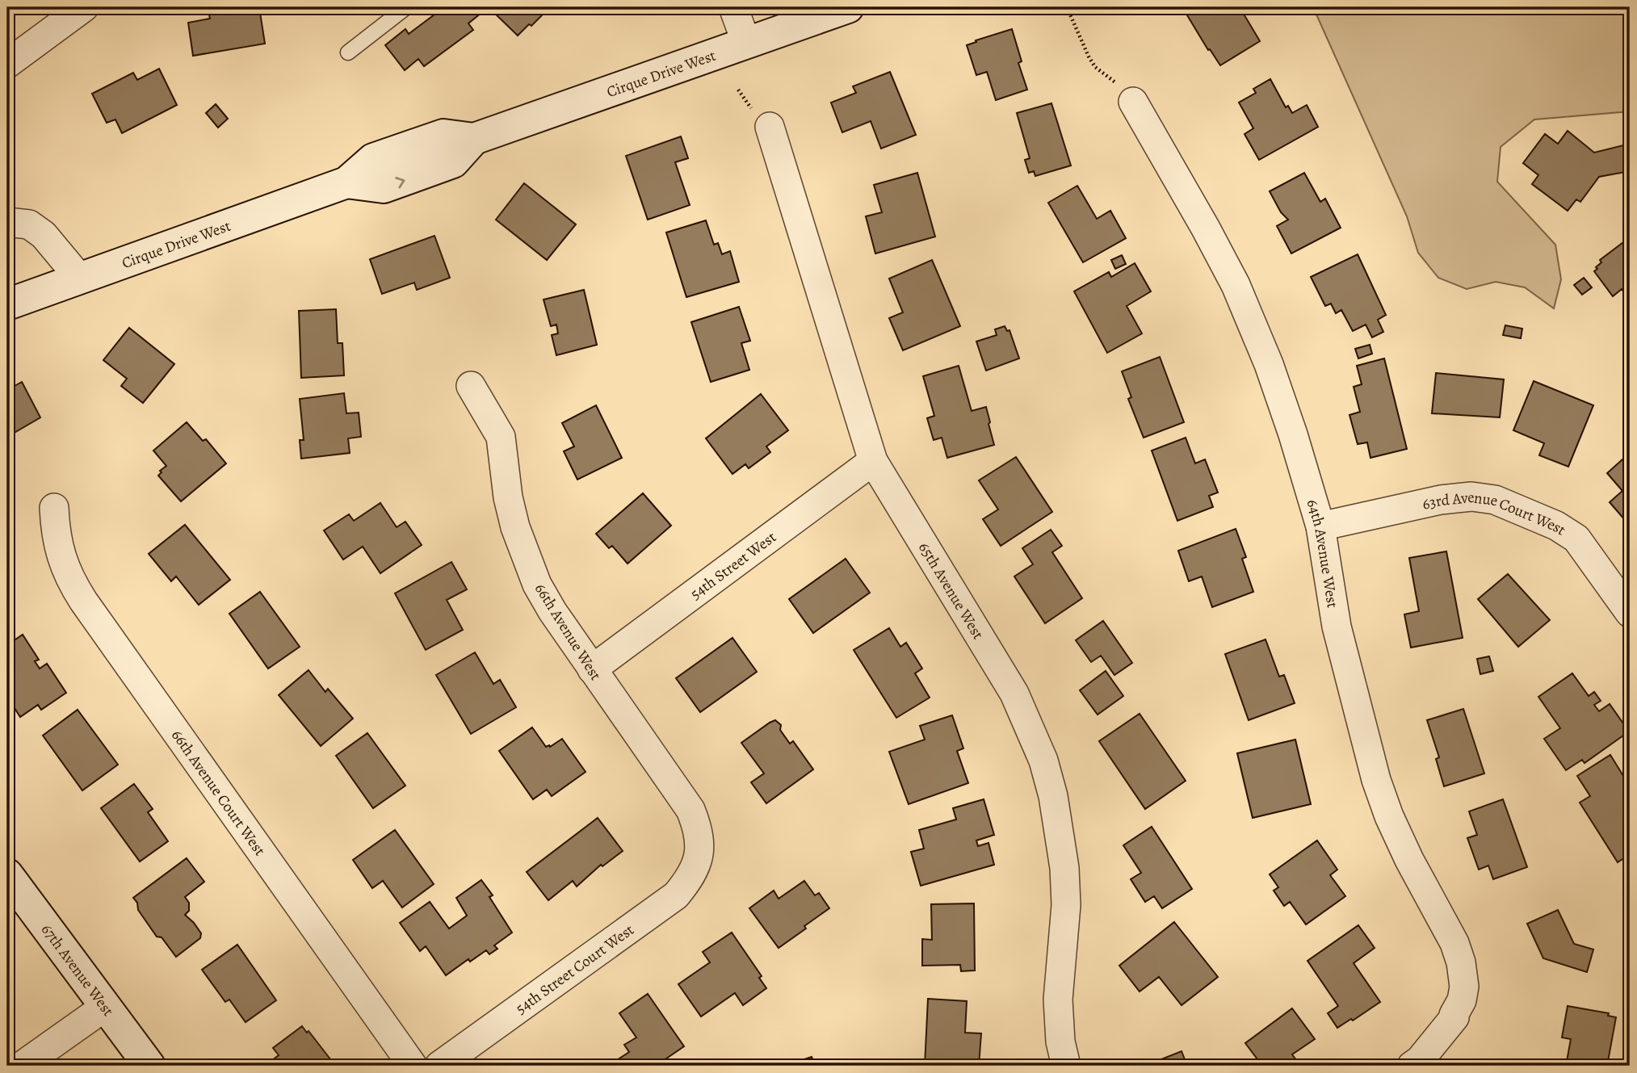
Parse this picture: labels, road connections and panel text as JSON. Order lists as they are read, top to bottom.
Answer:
{
  "streets": {
    "main road": ["Cirque Drive West", "67th Avenue West"],
    "street": [
      "63rd Avenue Court West",
      "64th Avenue West",
      "54th Street West",
      "65th Avenue West",
      "66th Avenue West",
      "66th Avenue Court West",
      "54th Street Court West"
    ]
  },
  "crossings": [
    ["63rd Avenue Court West", "64th Avenue West"],
    ["54th Street West", "65th Avenue West"],
    ["54th Street West", "66th Avenue West"],
    ["66th Avenue West", "54th Street Court West"]
  ]
}
